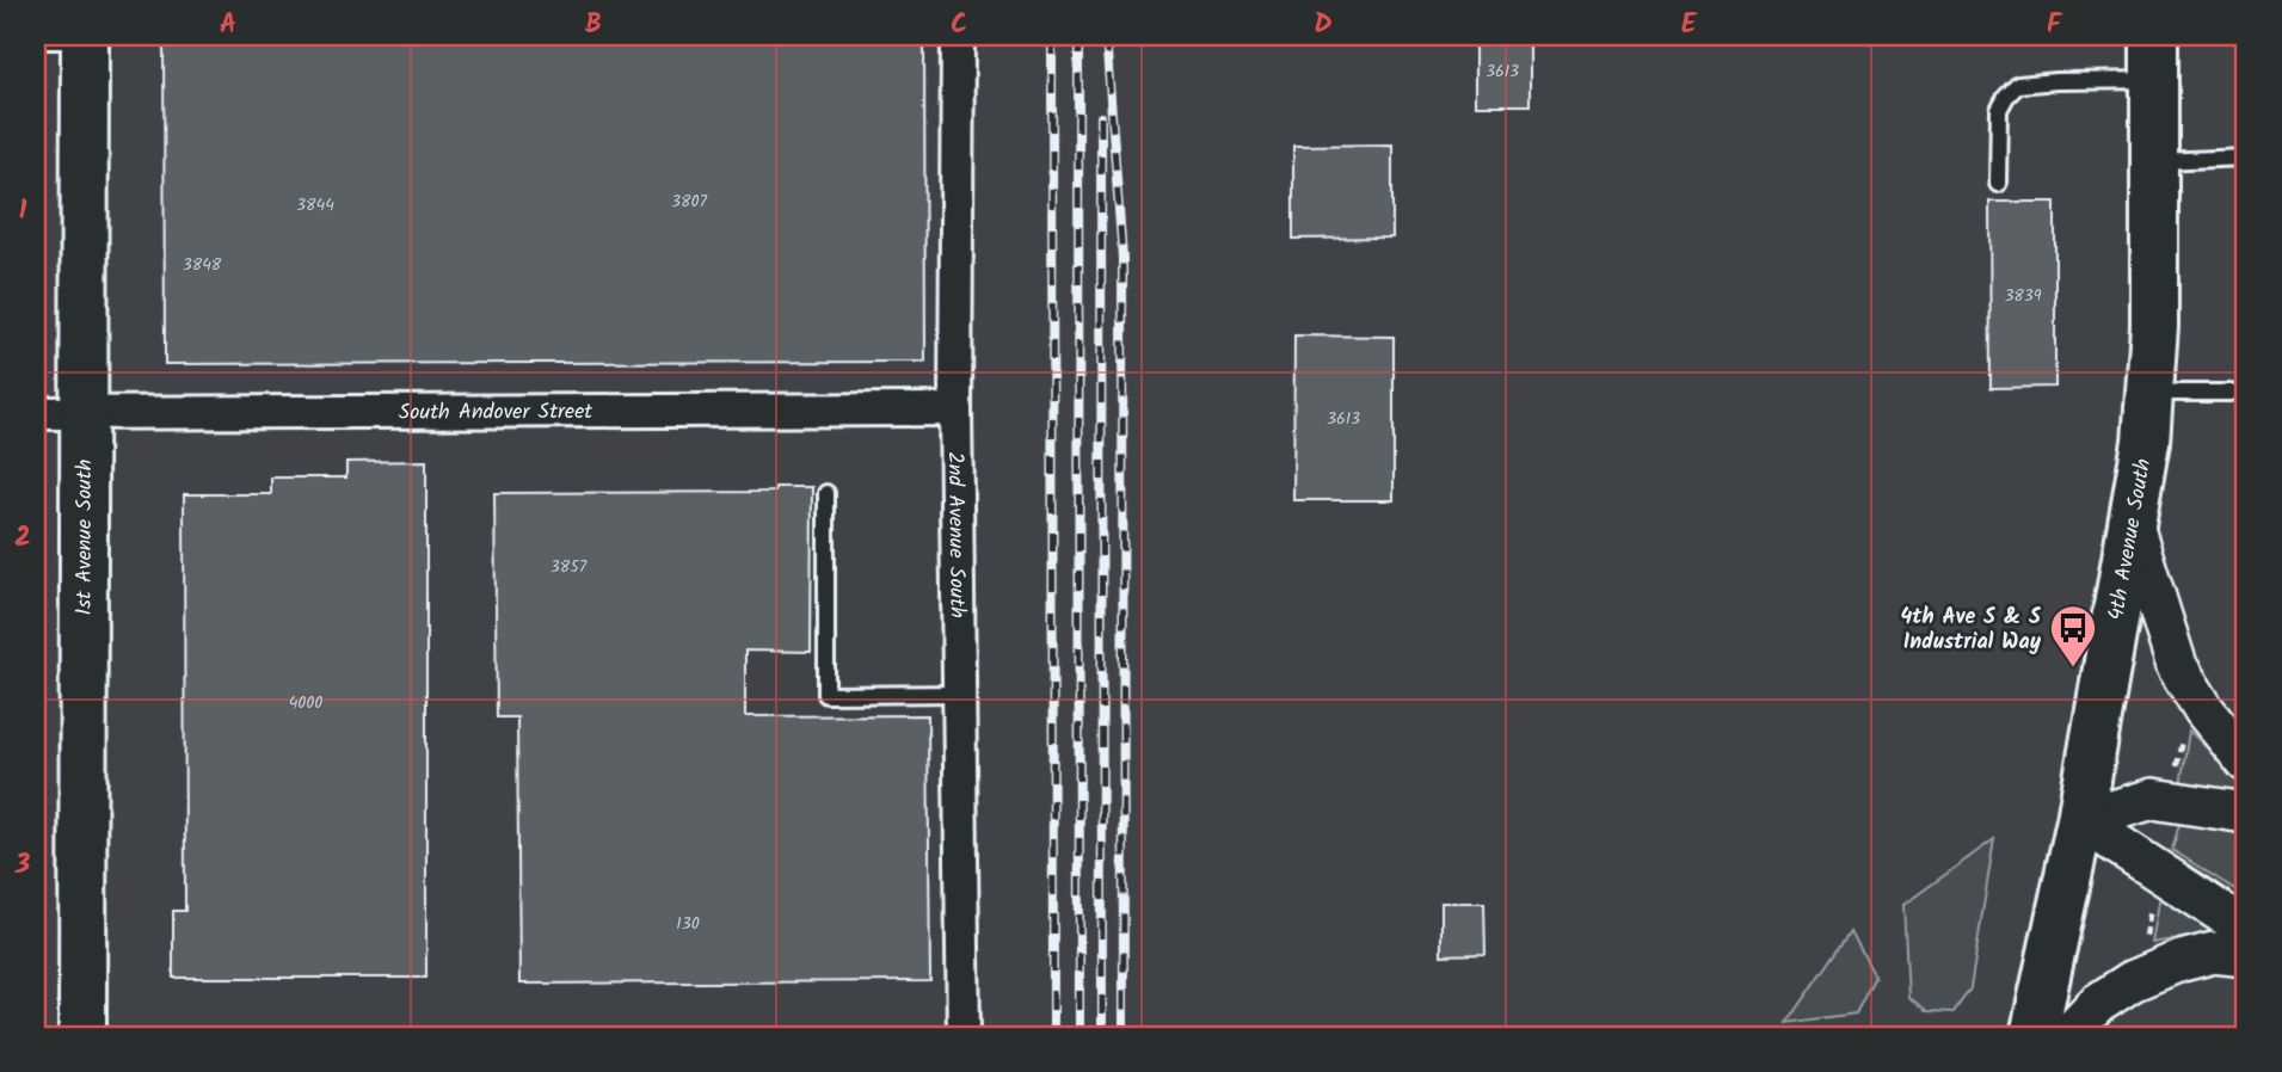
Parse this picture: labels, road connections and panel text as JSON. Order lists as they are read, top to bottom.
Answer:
{
  "streets": {
    "main road": ["1st Avenue South", "4th Avenue South"],
    "street": ["South Andover Street", "2nd Avenue South"]
  },
  "crossings": [
    ["South Andover Street", "1st Avenue South"],
    ["South Andover Street", "2nd Avenue South"]
  ],
  "places": {
    "bus stop": ["4th Ave S & S Industrial Way"]
  },
  "house_numbers": [
    "3613",
    "3807",
    "3844",
    "3848",
    "3839",
    "3613",
    "3857",
    "4000",
    "130"
  ],
  "grid": {
    "columns": [
      "A",
      "B",
      "C",
      "D",
      "E",
      "F"
    ],
    "rows": ["1", "2", "3"]
  }
}
